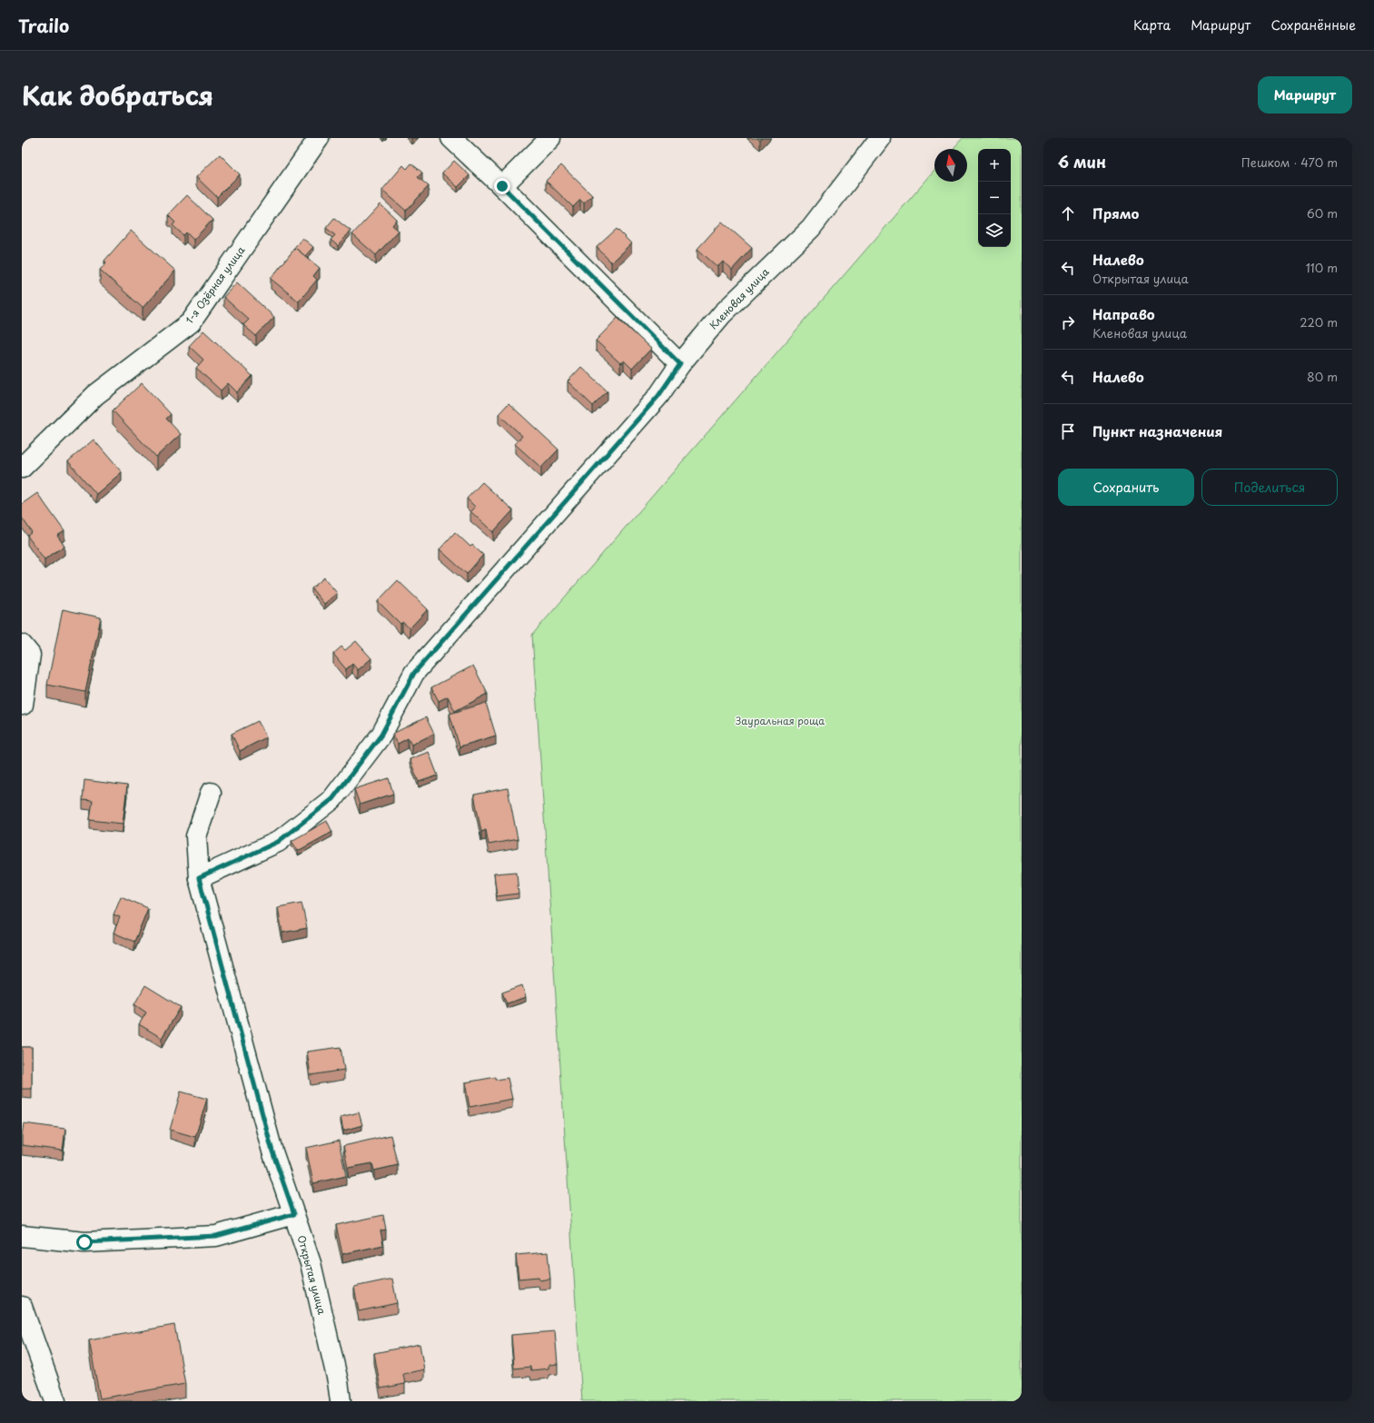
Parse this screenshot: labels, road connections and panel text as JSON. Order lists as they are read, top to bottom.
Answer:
{
  "streets": {
    "street": ["1-я Озёрная улица", "Кленовая улица", "Открытая улица"]
  },
  "crossings": [
    ["Кленовая улица", "Открытая улица"]
  ],
  "parks": ["Зауральная роща"],
  "north": "top",
  "page": {
    "header": "Trailo",
    "nav": ["Карта", "Маршрут", "Сохранённые"],
    "title": "Как добраться",
    "buttons": [
      "Маршрут",
      ["Сохранить", "Поделиться"]
    ],
    "heading": ["6 мин", "Пешком · 470 m"],
    "map_buttons": ["+", "−"],
    "list": [
      ["Прямо", "60 m"],
      ["Налево", "Открытая улица", "110 m"],
      ["Направо", "Кленовая улица", "220 m"],
      ["Налево", "80 m"],
      "Пункт назначения"
    ]
  }
}
